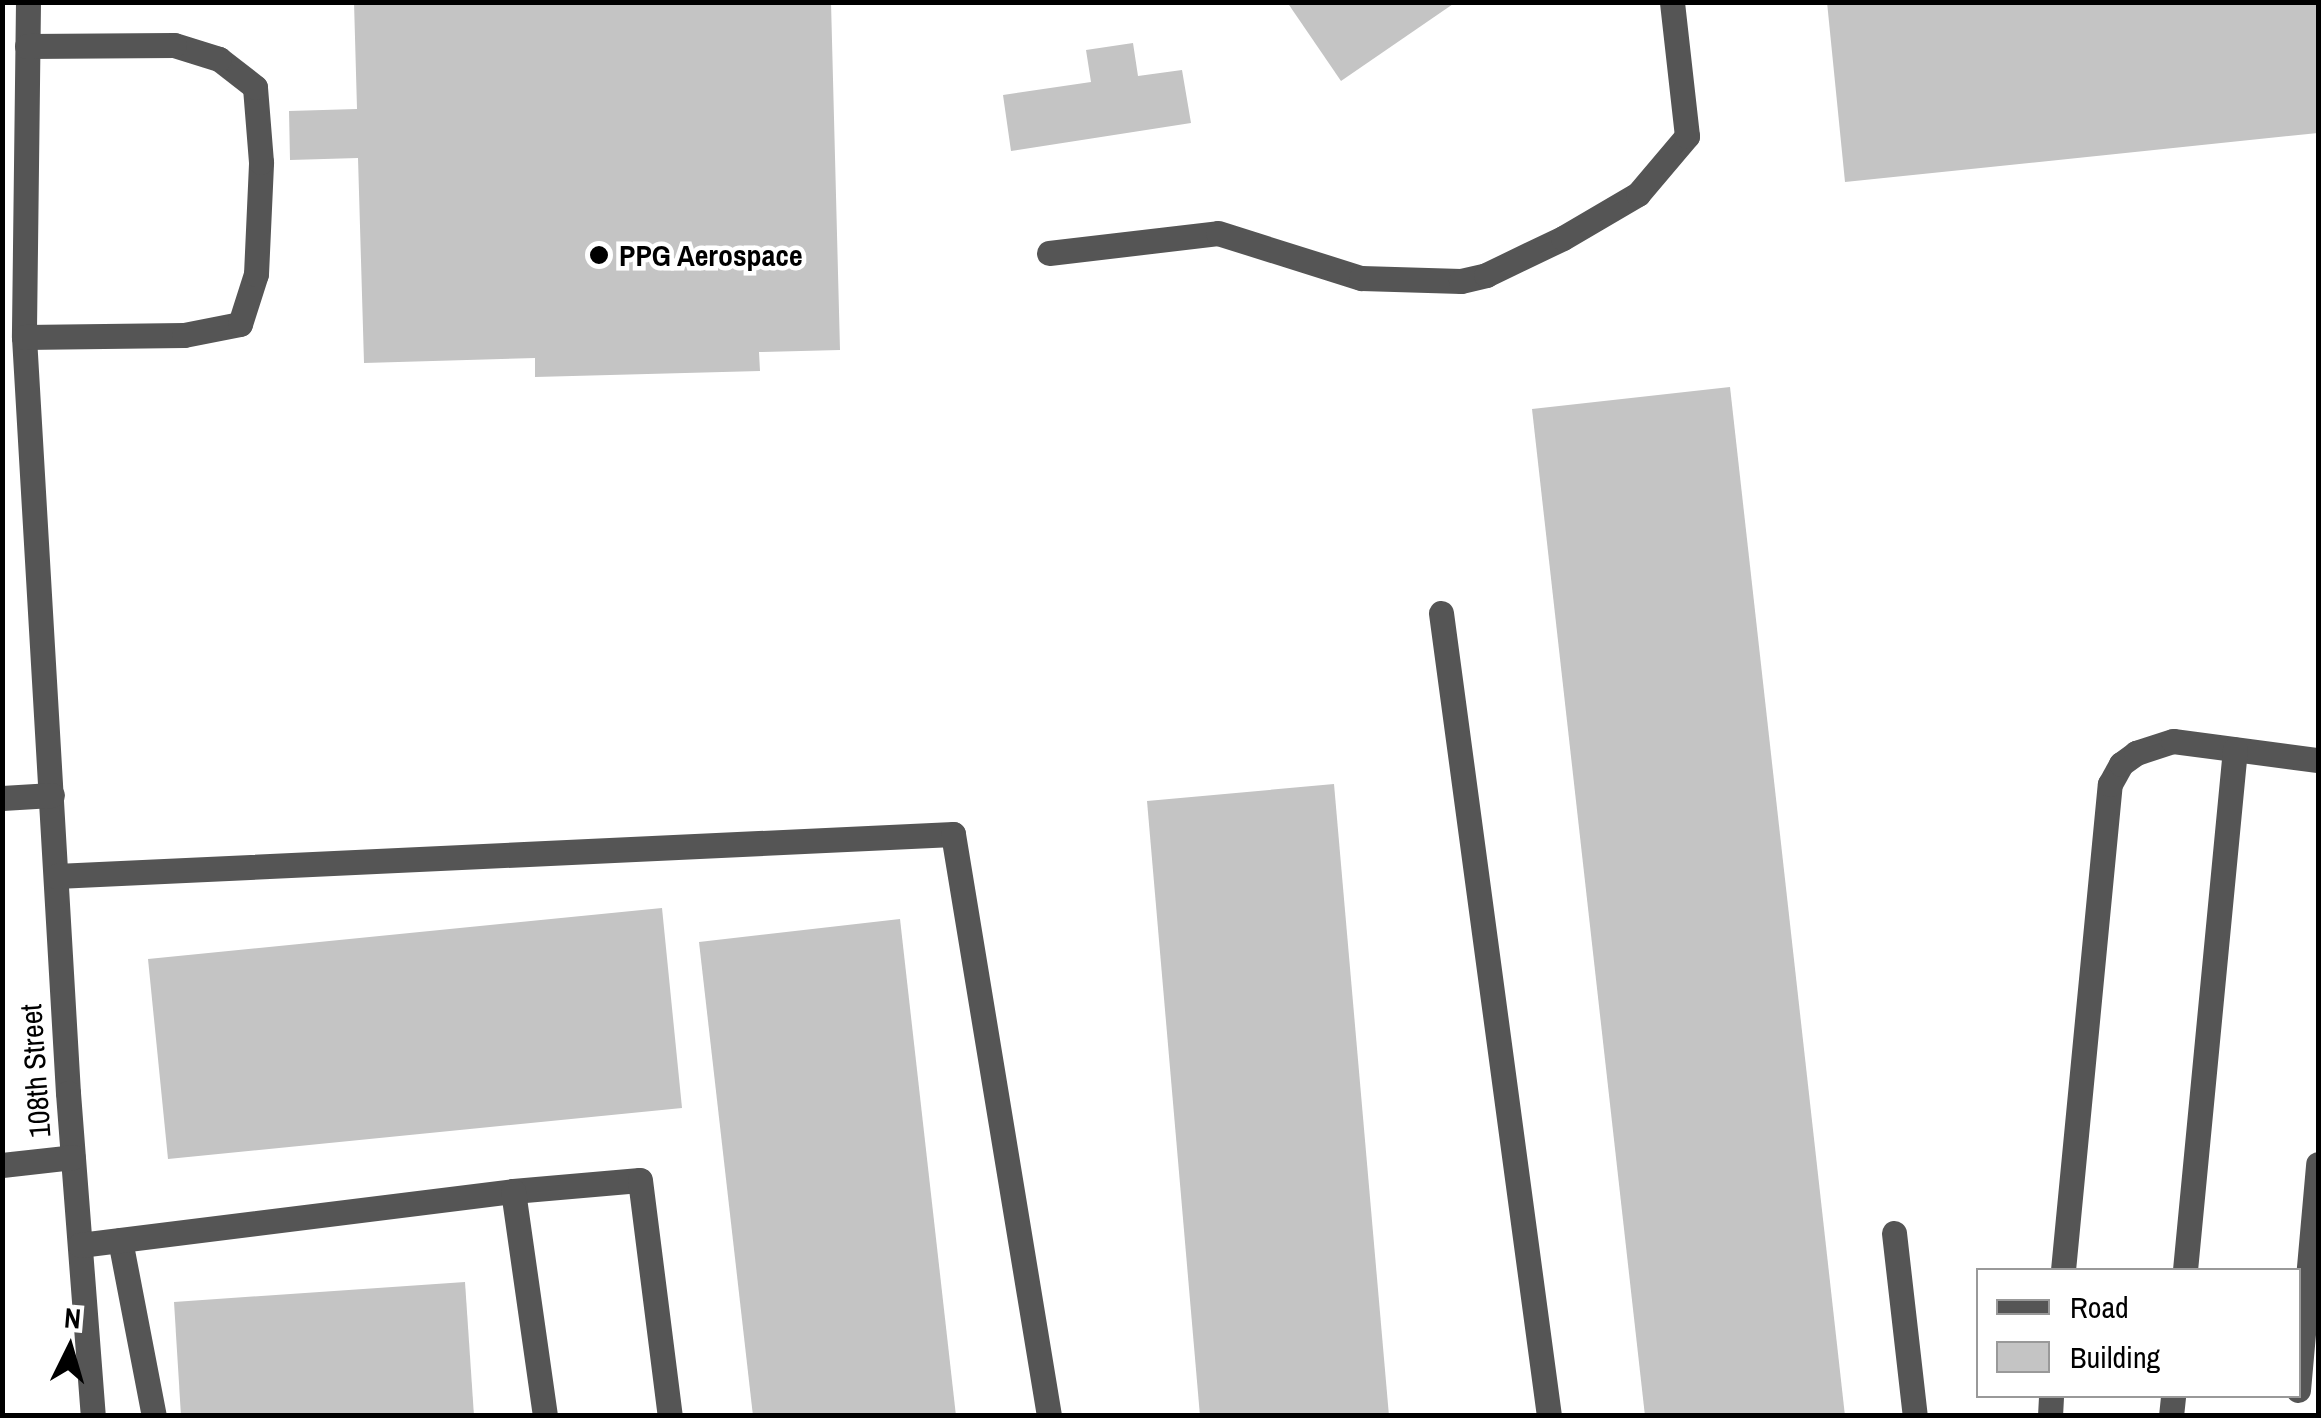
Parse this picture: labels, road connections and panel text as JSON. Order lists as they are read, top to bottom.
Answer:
{
  "streets": {
    "street": ["108th Street"]
  },
  "places": ["PPG Aerospace"],
  "legend": ["Road", "Building"],
  "north": "top"
}
